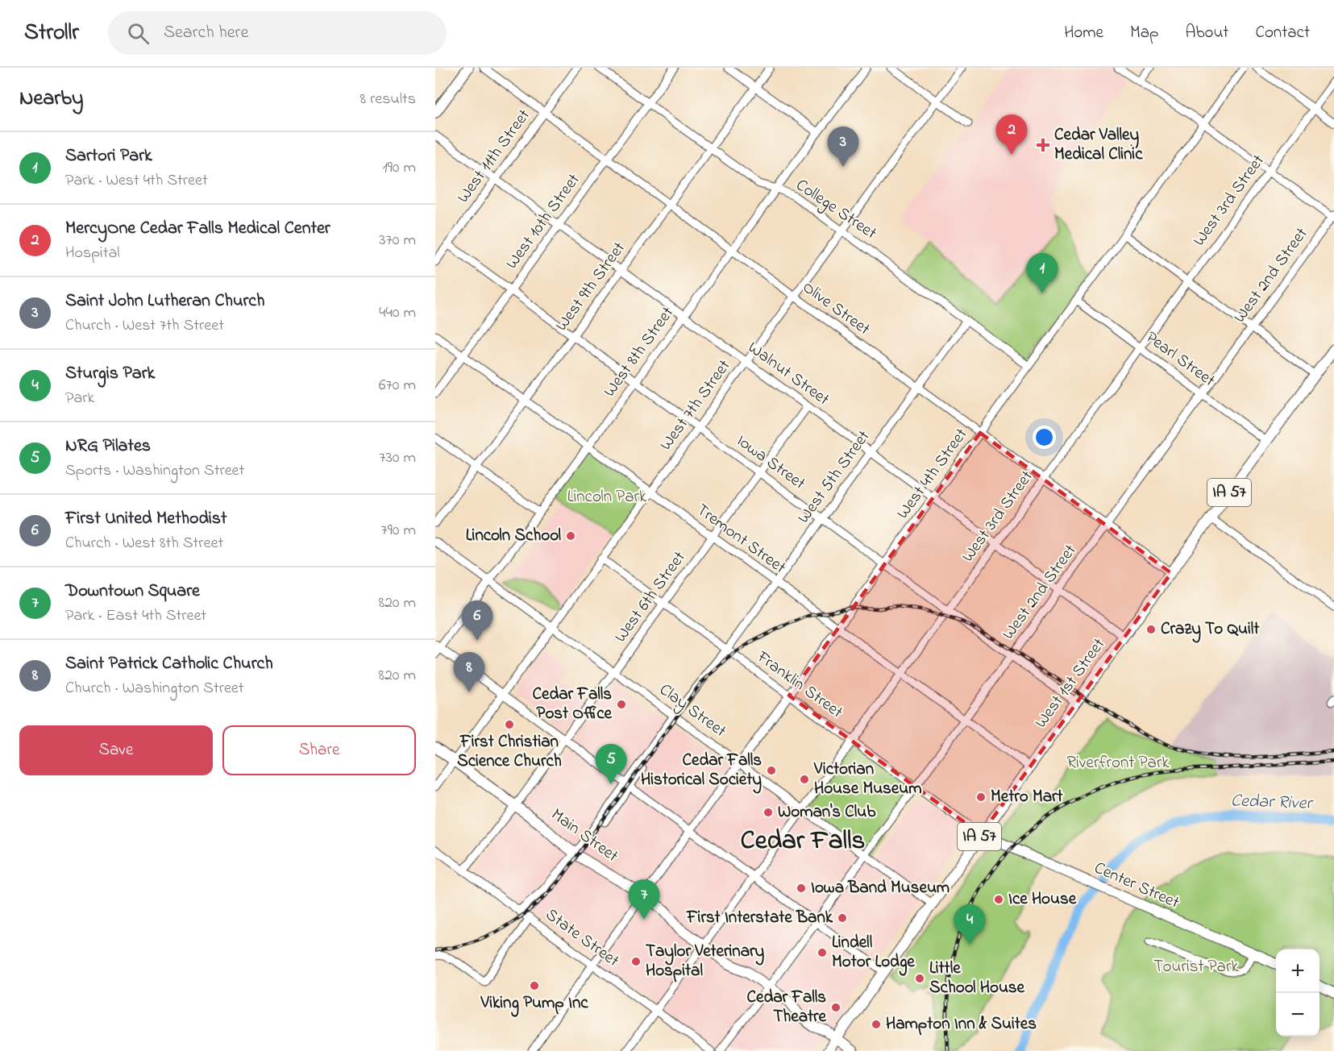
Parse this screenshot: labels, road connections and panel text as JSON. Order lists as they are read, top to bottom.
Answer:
{
  "streets": {
    "main road": [
      "IA 57",
      "West 1st Street",
      "Main Street",
      "Center Street"
    ],
    "street": [
      "West 11th Street",
      "West 3rd Street",
      "College Street",
      "West 10th Street",
      "West 2nd Street",
      "West 9th Street",
      "Olive Street",
      "West 8th Street",
      "Pearl Street",
      "Walnut Street",
      "West 7th Street",
      "Iowa Street",
      "West 4th Street",
      "West 5th Street",
      "Tremont Street",
      "West 6th Street",
      "Franklin Street",
      "Clay Street",
      "State Street"
    ]
  },
  "crossings": [
    ["West 11th Street", "Olive Street"],
    ["West 11th Street", "Walnut Street"],
    ["West 11th Street", "Iowa Street"],
    ["West 3rd Street", "Olive Street"],
    ["West 3rd Street", "Pearl Street"],
    ["West 3rd Street", "Walnut Street"],
    ["West 3rd Street", "Iowa Street"],
    ["West 3rd Street", "Tremont Street"],
    ["West 3rd Street", "Franklin Street"],
    ["West 3rd Street", "Clay Street"],
    ["West 3rd Street", "Main Street"],
    ["West 3rd Street", "State Street"],
    ["College Street", "West 10th Street"],
    ["College Street", "West 9th Street"],
    ["College Street", "West 8th Street"],
    ["College Street", "West 7th Street"],
    ["College Street", "West 4th Street"],
    ["College Street", "West 5th Street"],
    ["West 10th Street", "Olive Street"],
    ["West 10th Street", "Walnut Street"],
    ["West 10th Street", "Iowa Street"],
    ["West 10th Street", "Tremont Street"],
    ["West 2nd Street", "Olive Street"],
    ["West 2nd Street", "Pearl Street"],
    ["West 2nd Street", "Walnut Street"],
    ["West 2nd Street", "Iowa Street"],
    ["West 2nd Street", "Tremont Street"],
    ["West 2nd Street", "Franklin Street"],
    ["West 2nd Street", "Clay Street"],
    ["West 2nd Street", "Main Street"],
    ["West 9th Street", "Olive Street"],
    ["West 9th Street", "Walnut Street"],
    ["West 9th Street", "Iowa Street"],
    ["West 9th Street", "Tremont Street"],
    ["Olive Street", "West 8th Street"],
    ["Olive Street", "West 7th Street"],
    ["Olive Street", "West 4th Street"],
    ["Olive Street", "West 5th Street"],
    ["Olive Street", "West 1st Street"],
    ["West 8th Street", "Walnut Street"],
    ["West 8th Street", "Iowa Street"],
    ["West 8th Street", "Tremont Street"],
    ["West 8th Street", "Clay Street"],
    ["Pearl Street", "West 4th Street"],
    ["Pearl Street", "West 1st Street"],
    ["Walnut Street", "West 7th Street"],
    ["Walnut Street", "West 4th Street"],
    ["Walnut Street", "West 5th Street"],
    ["Walnut Street", "West 6th Street"],
    ["Walnut Street", "West 1st Street"],
    ["West 7th Street", "Iowa Street"],
    ["West 7th Street", "Tremont Street"],
    ["West 7th Street", "Franklin Street"],
    ["West 7th Street", "Clay Street"],
    ["West 7th Street", "Main Street"],
    ["Iowa Street", "West 4th Street"],
    ["Iowa Street", "West 5th Street"],
    ["Iowa Street", "West 6th Street"],
    ["Iowa Street", "West 1st Street"],
    ["West 4th Street", "Tremont Street"],
    ["West 4th Street", "Franklin Street"],
    ["West 4th Street", "Clay Street"],
    ["West 4th Street", "Main Street"],
    ["West 4th Street", "State Street"],
    ["West 5th Street", "Tremont Street"],
    ["West 5th Street", "Franklin Street"],
    ["West 5th Street", "Clay Street"],
    ["West 5th Street", "Main Street"],
    ["West 5th Street", "State Street"],
    ["Tremont Street", "West 6th Street"],
    ["Tremont Street", "West 1st Street"],
    ["West 6th Street", "Franklin Street"],
    ["West 6th Street", "Clay Street"],
    ["West 6th Street", "Main Street"],
    ["West 6th Street", "State Street"],
    ["West 1st Street", "Franklin Street"],
    ["West 1st Street", "Clay Street"],
    ["West 1st Street", "Main Street"],
    ["West 1st Street", "Center Street"],
    ["Franklin Street", "Center Street"]
  ],
  "districts": ["Cedar Falls"],
  "water": ["Cedar River"],
  "parks": ["Lincoln Park", "Riverfront Park", "Tourist Park"],
  "places": {
    "health": ["Cedar Valley Medical Clinic"],
    "other": [
      "Lincoln School",
      "Crazy To Quilt",
      "Cedar Falls Post Office",
      "First Christian Science Church",
      "Cedar Falls Historical Society",
      "Victorian House Museum",
      "Metro Mart",
      "Woman's Club",
      "Iowa Band Museum",
      "Ice House",
      "First Interstate Bank",
      "Lindell Motor Lodge",
      "Taylor Veterinary Hospital",
      "Little School House",
      "Viking Pump Inc",
      "Cedar Falls Theatre",
      "Hampton Inn & Suites"
    ]
  },
  "page": {
    "header": "Strollr",
    "search": "Search here",
    "nav": [
      "Home",
      "Map",
      "About",
      "Contact"
    ],
    "heading": ["Nearby", "8 results"],
    "pins": [
      "2",
      "3",
      "1",
      "6",
      "8",
      "5",
      "7",
      "4"
    ],
    "list": [
      {
        "mark": "1",
        "name": "Sartori Park",
        "note": "Park · West 4th Street",
        "value": "190 m"
      },
      {
        "mark": "2",
        "name": "MercyOne Cedar Falls Medical Center",
        "note": "Hospital",
        "value": "370 m"
      },
      {
        "mark": "3",
        "name": "Saint John Lutheran Church",
        "note": "Church · West 7th Street",
        "value": "440 m"
      },
      {
        "mark": "4",
        "name": "Sturgis Park",
        "note": "Park",
        "value": "670 m"
      },
      {
        "mark": "5",
        "name": "NRG Pilates",
        "note": "Sports · Washington Street",
        "value": "730 m"
      },
      {
        "mark": "6",
        "name": "First United Methodist",
        "note": "Church · West 8th Street",
        "value": "790 m"
      },
      {
        "mark": "7",
        "name": "Downtown Square",
        "note": "Park · East 4th Street",
        "value": "820 m"
      },
      {
        "mark": "8",
        "name": "Saint Patrick Catholic Church",
        "note": "Church · Washington Street",
        "value": "820 m"
      }
    ],
    "buttons": ["Save", "Share"],
    "map_buttons": ["+", "−"]
  }
}
